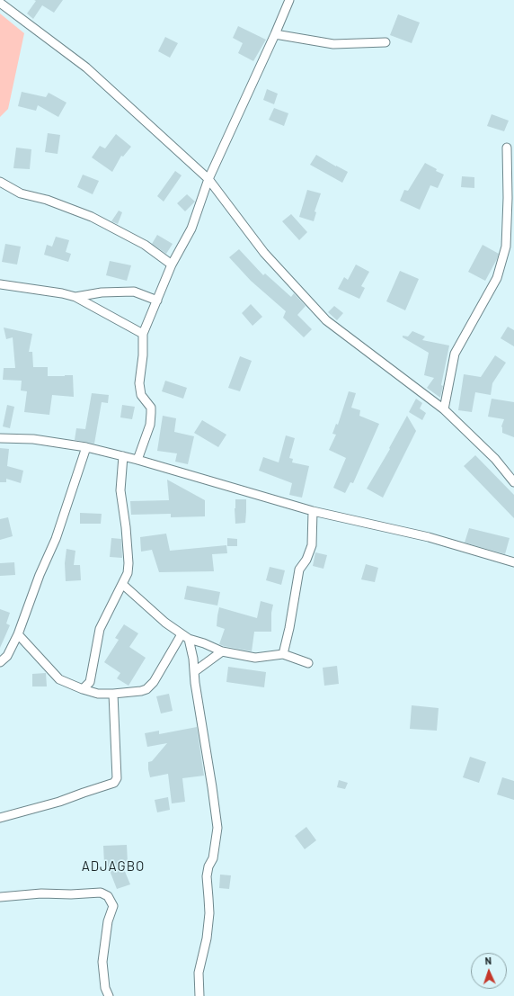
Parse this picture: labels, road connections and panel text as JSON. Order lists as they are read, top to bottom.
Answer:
{
  "districts": ["ADJAGBO"],
  "north": "top"
}
